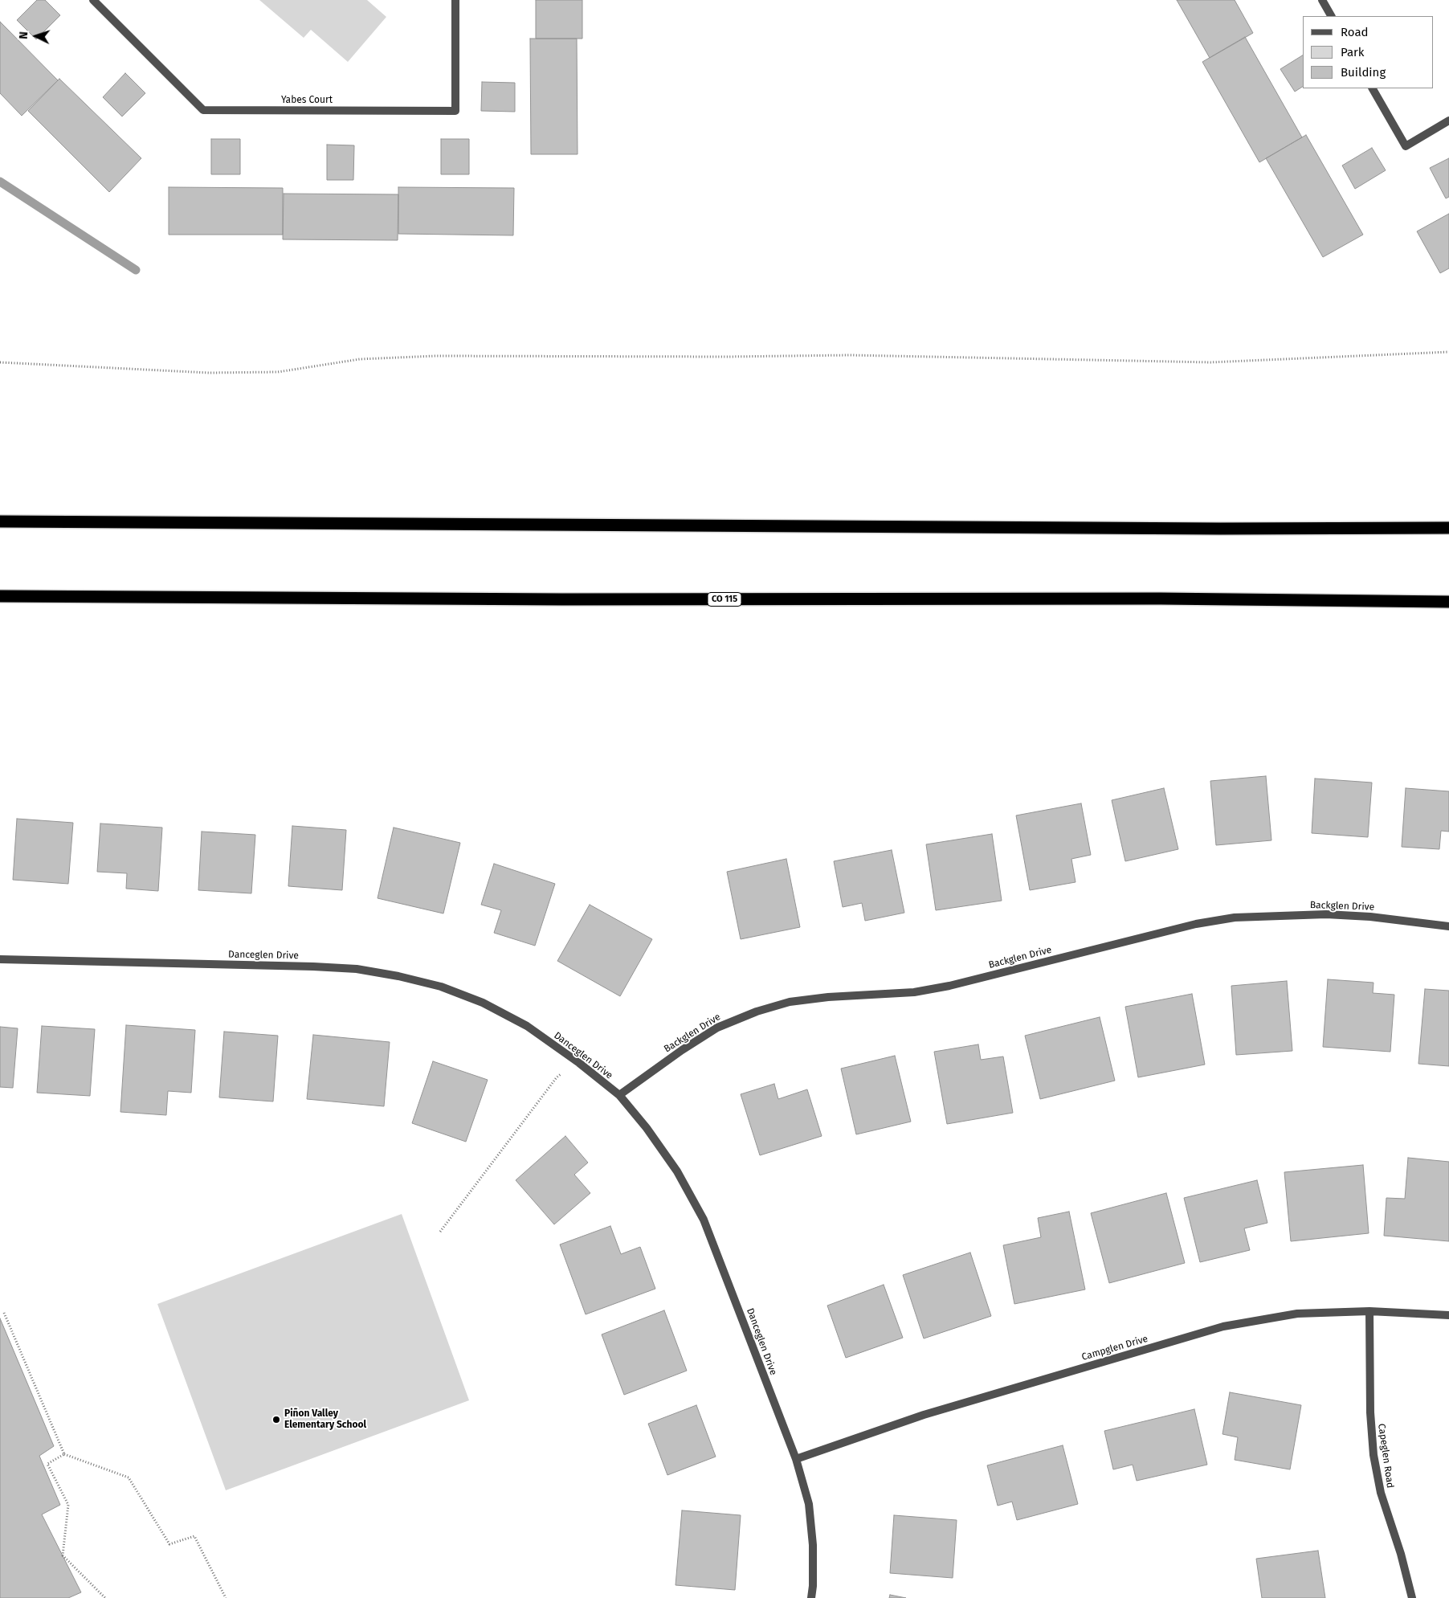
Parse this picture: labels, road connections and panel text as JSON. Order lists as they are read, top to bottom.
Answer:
{
  "streets": {
    "highway": ["CO 115"],
    "street": [
      "Yabes Court",
      "Backglen Drive",
      "Danceglen Drive",
      "Campglen Drive",
      "Capeglen Road"
    ]
  },
  "crossings": [
    ["Backglen Drive", "Danceglen Drive"],
    ["Danceglen Drive", "Campglen Drive"],
    ["Campglen Drive", "Capeglen Road"]
  ],
  "places": ["Piñon Valley Elementary School"],
  "legend": ["Road", "Park", "Building"],
  "north": "left"
}
